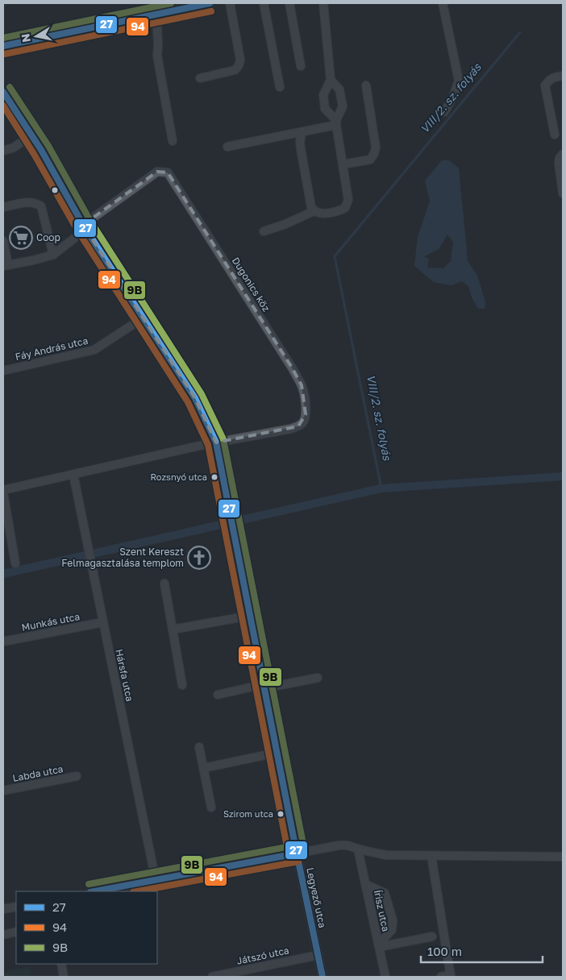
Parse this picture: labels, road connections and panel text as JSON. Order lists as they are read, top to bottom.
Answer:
{
  "streets": {
    "street": [
      "Dugonics köz",
      "Fáy András utca",
      "Munkás utca",
      "Hársfa utca",
      "Labda utca",
      "Legyező utca",
      "Írisz utca",
      "Játszó utca"
    ]
  },
  "crossings": [
    ["Dugonics köz", "Legyező utca"],
    ["Fáy András utca", "Legyező utca"],
    ["Munkás utca", "Hársfa utca"],
    ["Legyező utca", "Játszó utca"]
  ],
  "water": ["VIII/2. sz. folyás"],
  "places": {
    "supermarket": ["Coop"],
    "other": ["Rozsnyó utca", "Szirom utca"],
    "church": ["Szent Kereszt Felmagasztalása templom"]
  },
  "lines": ["transit line 27", "transit line 9B", "transit line 94"],
  "legend": ["27", "94", "9B"],
  "scale_bar": "100 m",
  "north": "left"
}
